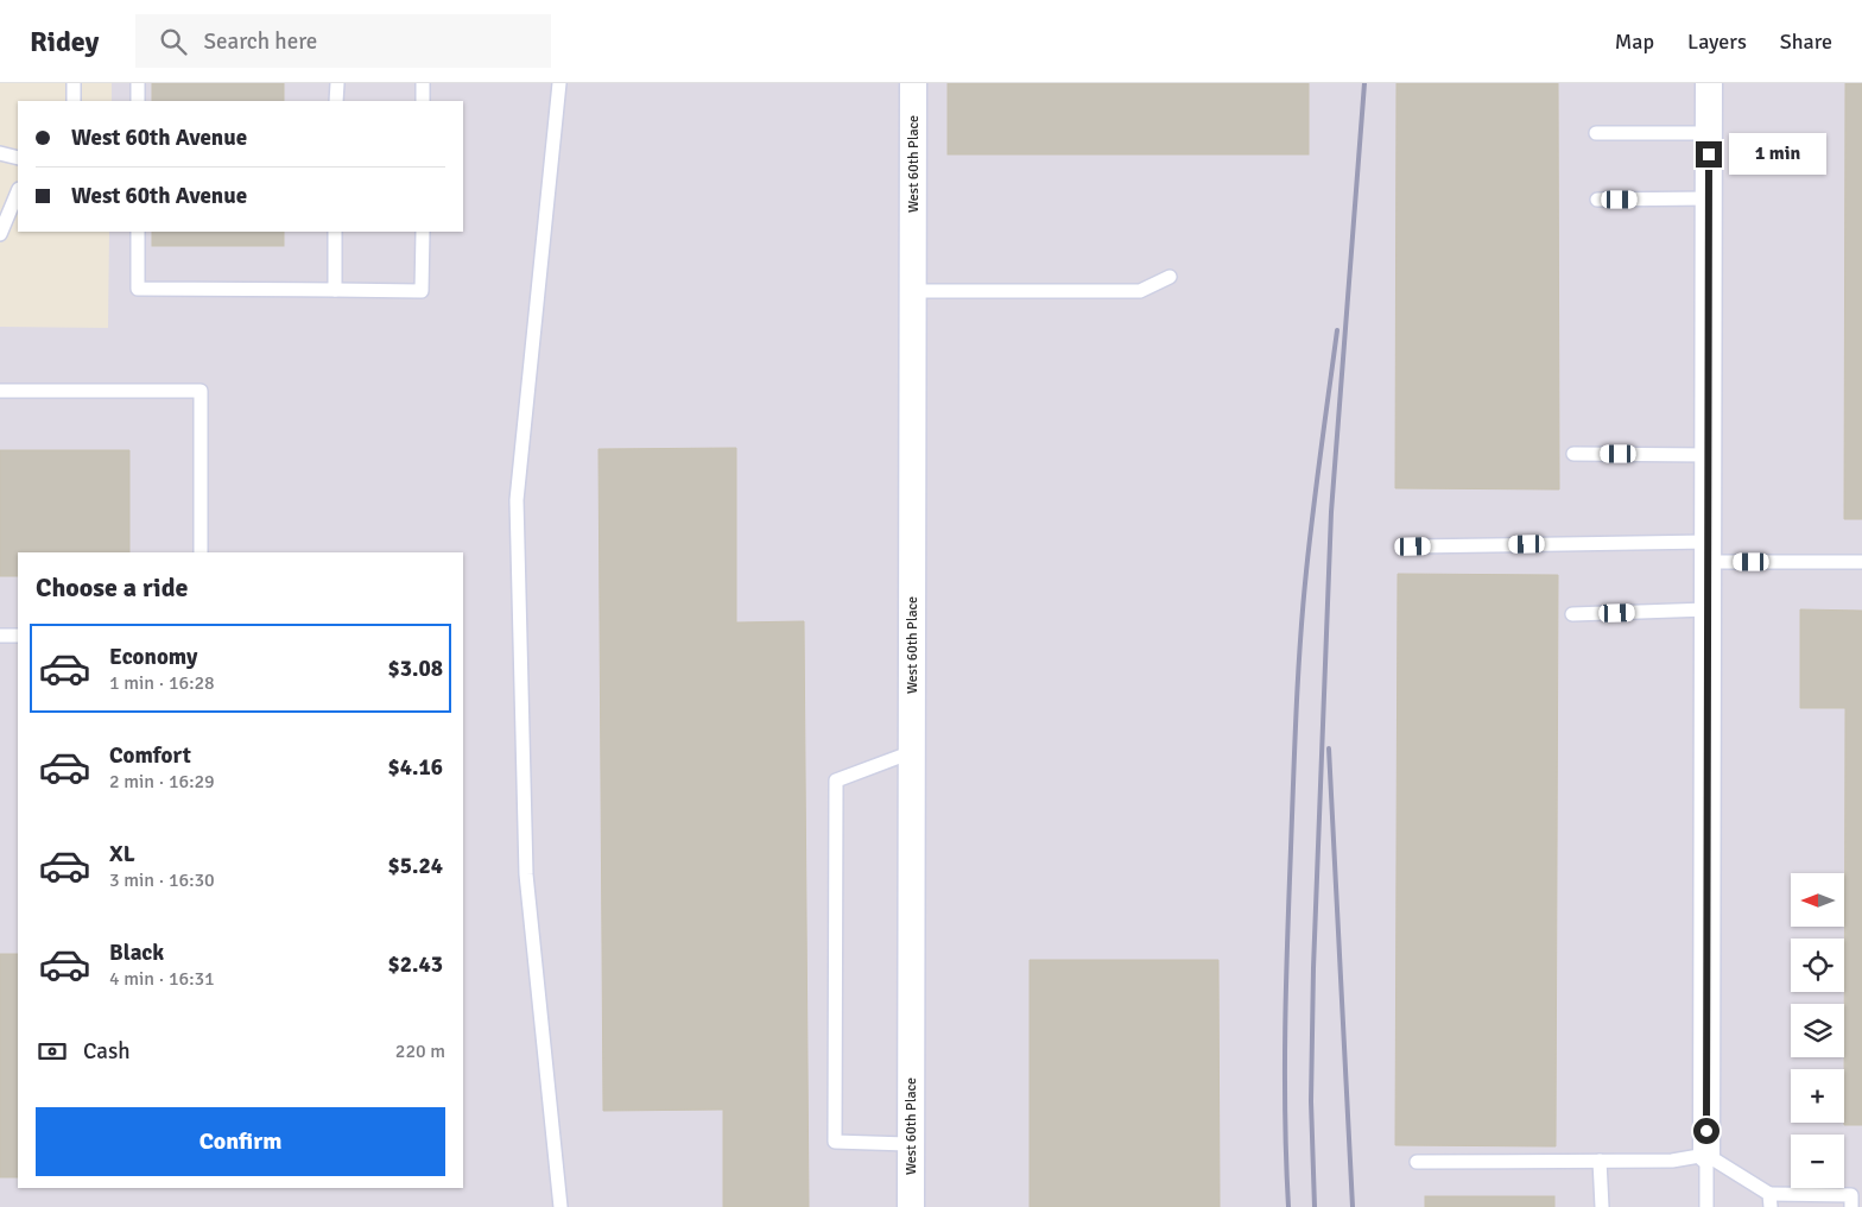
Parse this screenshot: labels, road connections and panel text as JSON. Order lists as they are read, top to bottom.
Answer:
{
  "streets": {
    "street": ["West 60th Place"]
  },
  "north": "left",
  "page": {
    "header": "Ridey",
    "search": "Search here",
    "nav": ["Map", "Layers", "Share"],
    "banner": ["West 60th Avenue", "West 60th Avenue"],
    "bubble": "1 min",
    "heading": "Choose a ride",
    "list": [
      {
        "name": "Economy",
        "note": "1 min · 16:28",
        "value": "$3.08"
      },
      {
        "name": "Comfort",
        "note": "2 min · 16:29",
        "value": "$4.16"
      },
      {
        "name": "XL",
        "note": "3 min · 16:30",
        "value": "$5.24"
      },
      {
        "name": "Black",
        "note": "4 min · 16:31",
        "value": "$2.43"
      }
    ],
    "map_buttons": ["+", "−"],
    "pay": ["Cash", "220 m"],
    "buttons": "Confirm"
  }
}
